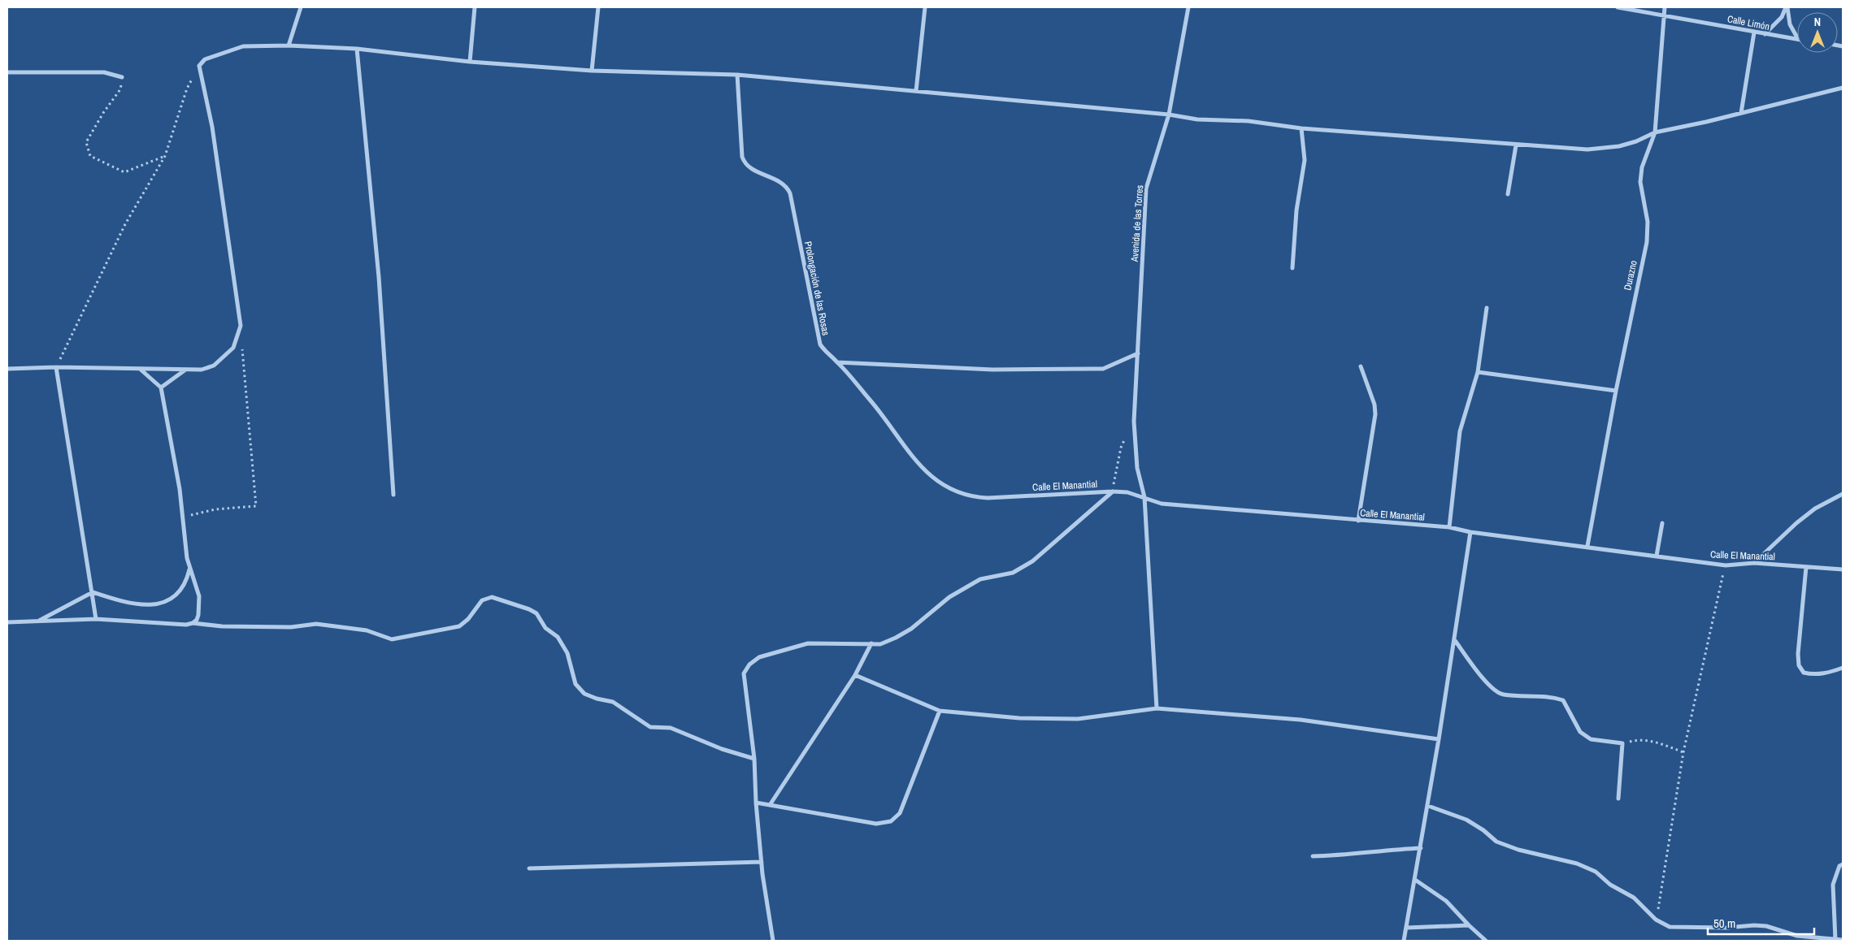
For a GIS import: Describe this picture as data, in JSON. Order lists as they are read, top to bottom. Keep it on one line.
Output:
{"streets":{"street":["Calle Limón","Avenida de las Torres","Durazno","Prolongación de las Rosas","Calle El Manantial"]},"crossings":[["Calle Limón","Durazno"],["Avenida de las Torres","Calle El Manantial"],["Durazno","Calle El Manantial"],["Prolongación de las Rosas","Calle El Manantial"]],"scale_bar":"50 m","north":"top"}
